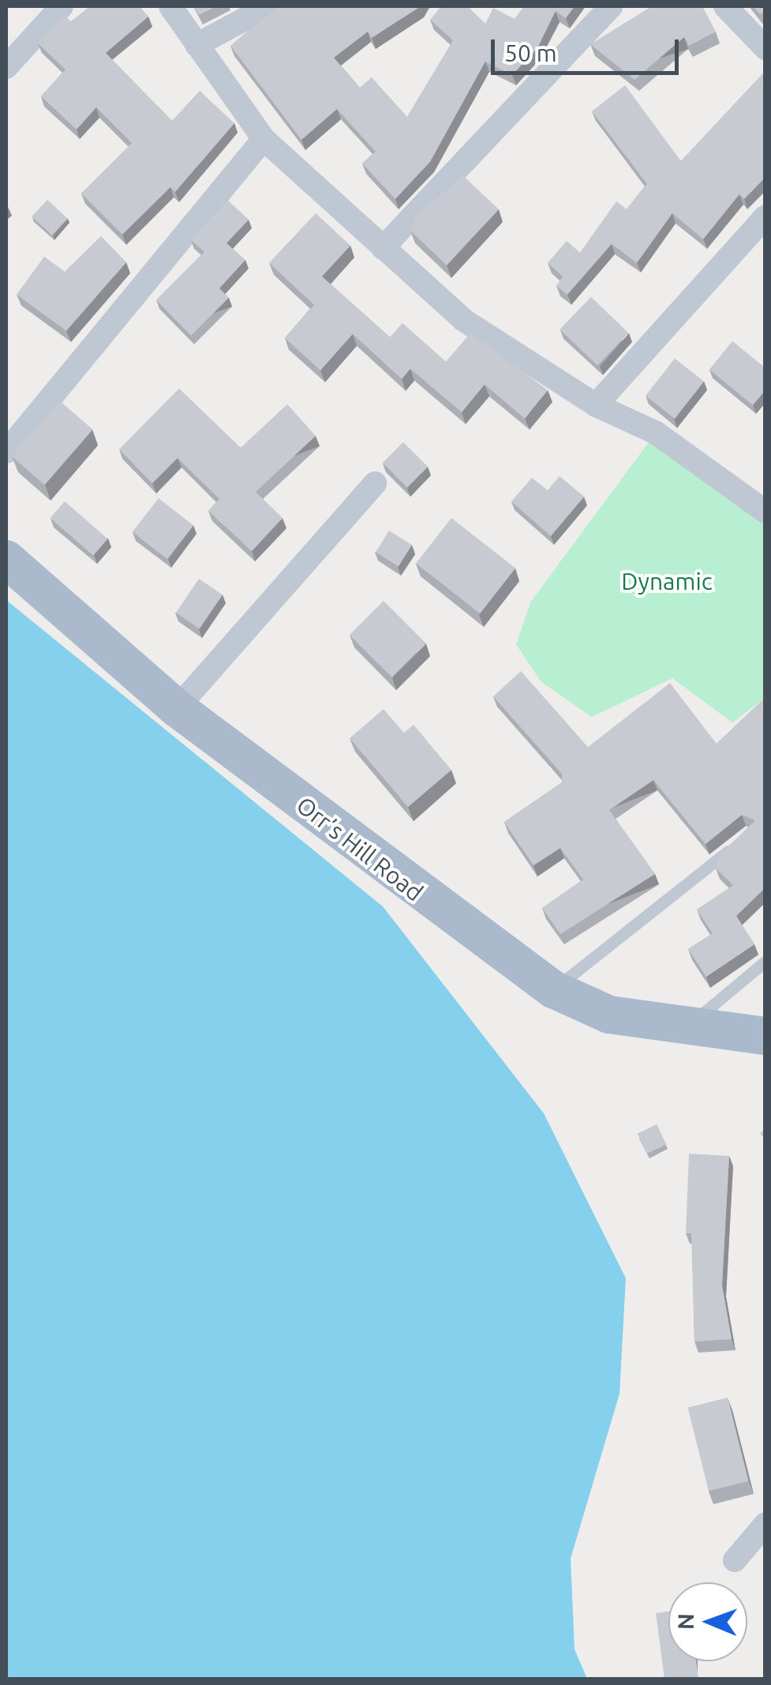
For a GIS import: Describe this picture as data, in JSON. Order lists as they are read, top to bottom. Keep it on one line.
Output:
{"streets":{"main road":["Orr’s Hill Road"]},"parks":["Dynamic"],"scale_bar":"50 m","north":"left"}
